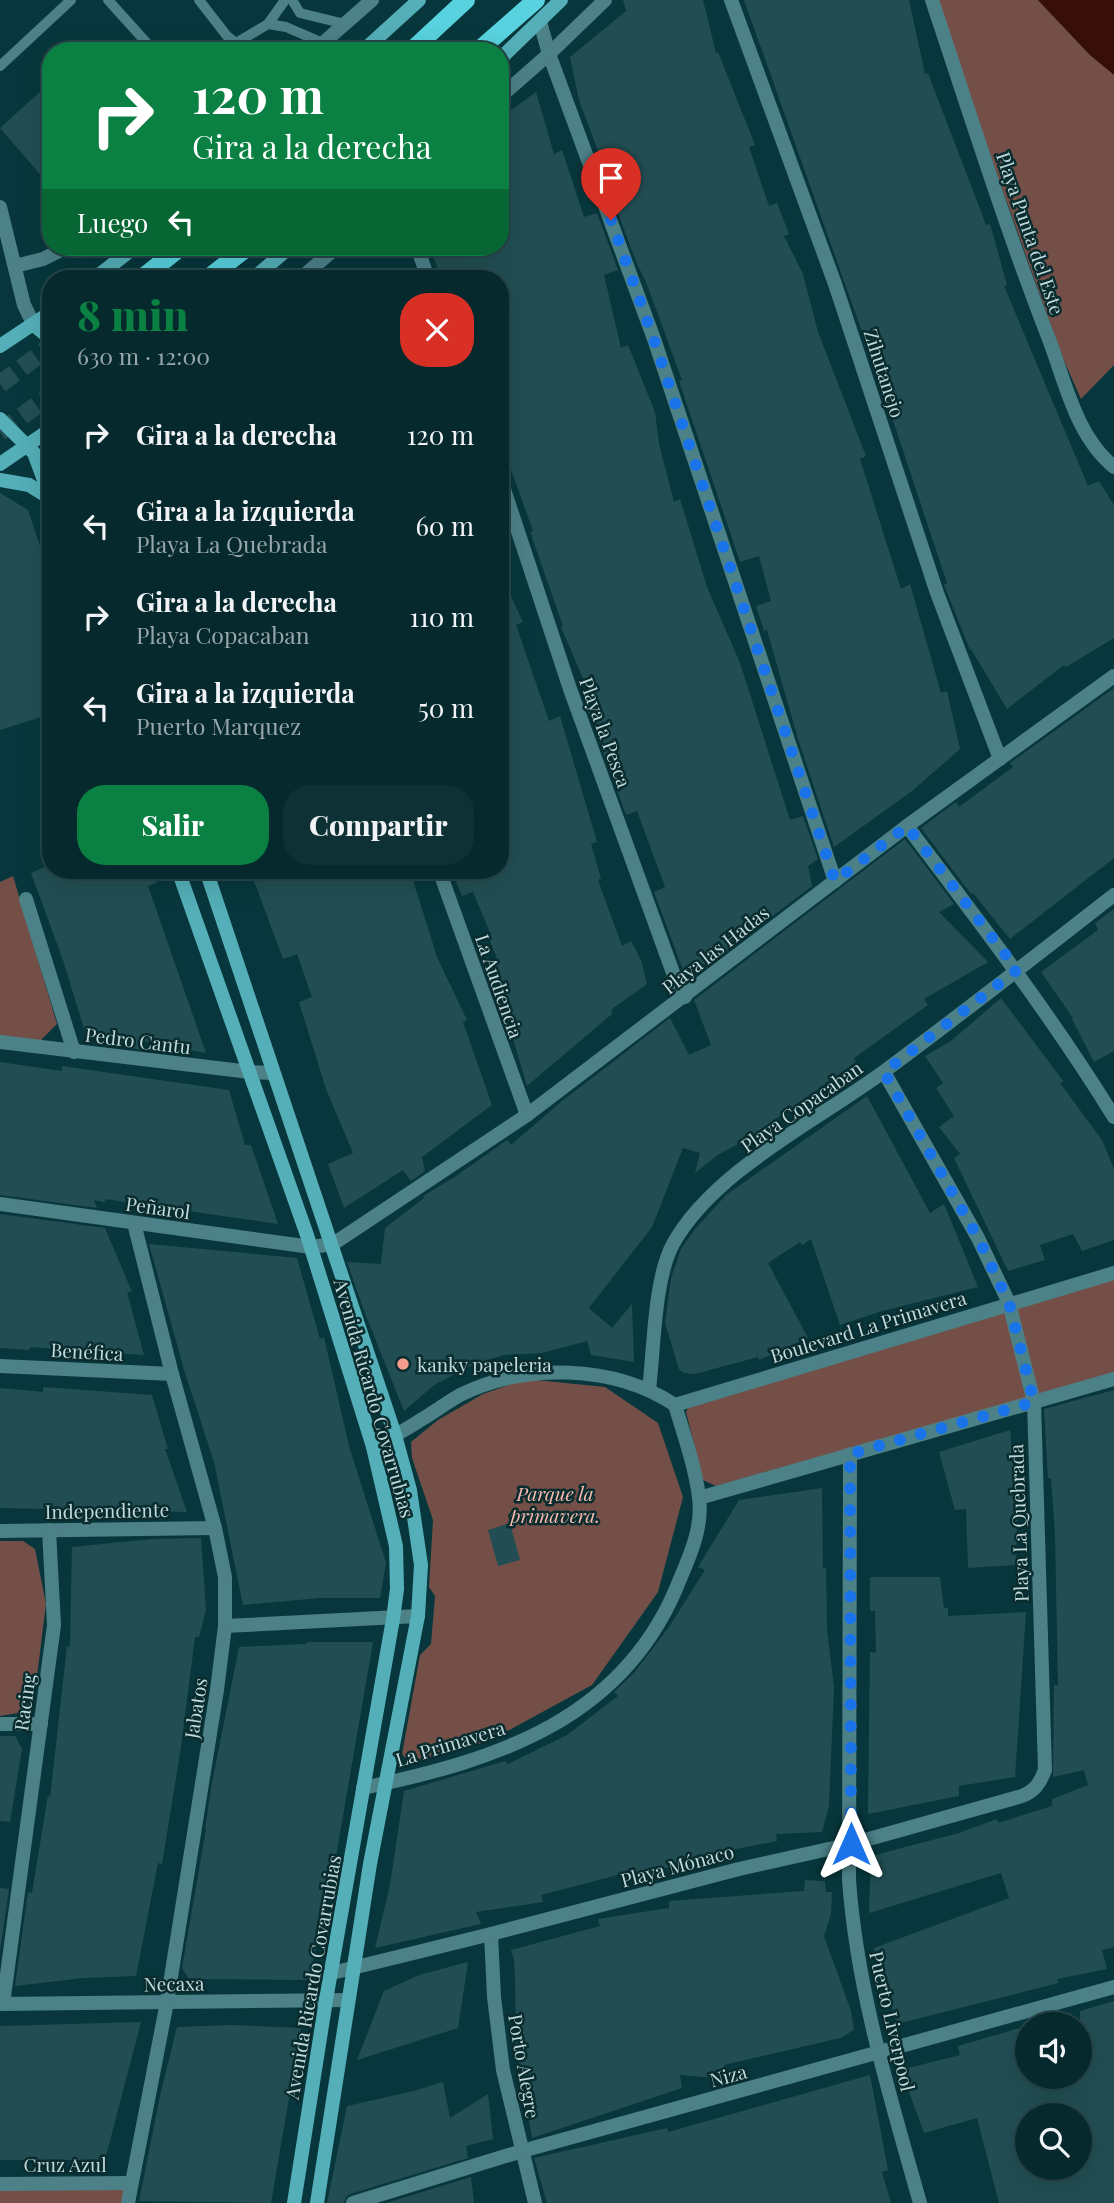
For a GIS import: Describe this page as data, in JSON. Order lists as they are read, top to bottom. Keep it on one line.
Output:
{"streets":{"street":["Playa Punta del Este","Zihutanejo","Playa la Pesca","Playa las Hadas","La Audiencia","Pedro Cantu","Playa Copacaban","Peñarol","Boulevard La Primavera","Benéfica","Avenida Ricardo Covarrubias","Independiente","Playa La Quebrada","Racing","Jabatos","La Primavera","Playa Mónaco","Necaxa","Puerto Liverpool","Porto Alegre","Niza","Cruz Azul"]},"crossings":[["Zihutanejo","Playa las Hadas"],["Playa la Pesca","Playa las Hadas"],["Playa las Hadas","La Audiencia"],["Playa las Hadas","Avenida Ricardo Covarrubias"],["Pedro Cantu","Avenida Ricardo Covarrubias"],["Playa Copacaban","Playa La Quebrada"],["Peñarol","Avenida Ricardo Covarrubias"],["Peñarol","Jabatos"],["Boulevard La Primavera","Playa La Quebrada"],["Boulevard La Primavera","La Primavera"],["Benéfica","Jabatos"],["Avenida Ricardo Covarrubias","La Primavera"],["Avenida Ricardo Covarrubias","Playa Mónaco"],["Avenida Ricardo Covarrubias","Necaxa"],["Independiente","Racing"],["Independiente","Jabatos"],["Playa La Quebrada","Playa Mónaco"],["Racing","Necaxa"],["Jabatos","Necaxa"],["Jabatos","Cruz Azul"],["Playa Mónaco","Puerto Liverpool"],["Playa Mónaco","Porto Alegre"],["Puerto Liverpool","Niza"],["Porto Alegre","Niza"]],"parks":["Parque la primavera."],"places":["kanky papeleria"],"page":{"turn":["120 m","Gira a la derecha"],"then":"Luego","heading":["8 min","630 m · 12:00"],"list":[{"name":"Gira a la derecha","value":"120 m"},{"name":"Gira a la izquierda","note":"Playa La Quebrada","value":"60 m"},{"name":"Gira a la derecha","note":"Playa Copacaban","value":"110 m"},{"name":"Gira a la izquierda","note":"Puerto Marquez","value":"50 m"}],"buttons":["Salir","Compartir"]}}
